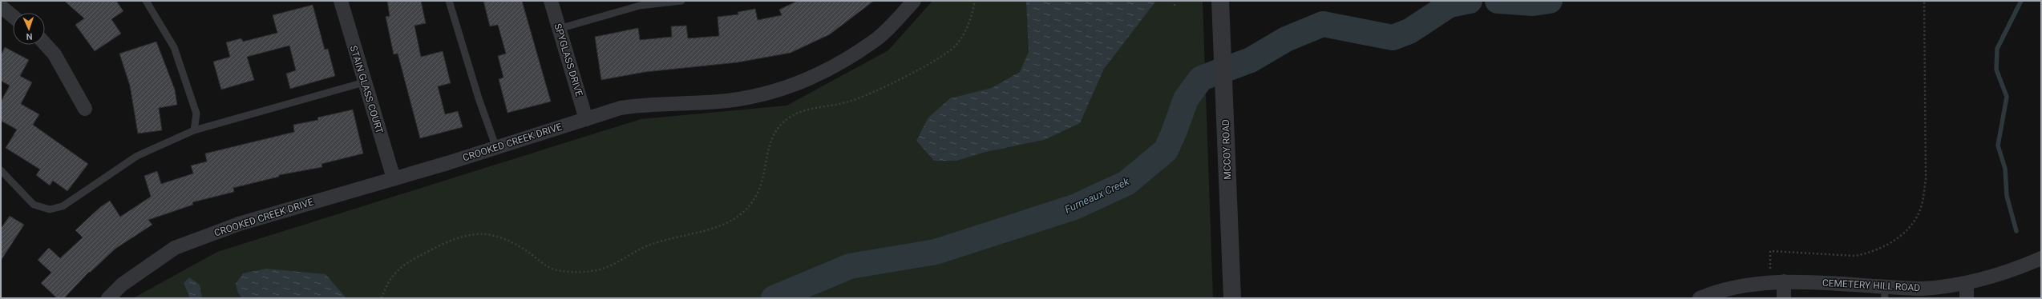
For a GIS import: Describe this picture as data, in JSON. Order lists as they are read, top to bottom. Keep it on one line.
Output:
{"streets":{"street":["SPYGLASS DRIVE","STAIN GLASS COURT","CROOKED CREEK DRIVE","MCCOY ROAD","CEMETERY HILL ROAD"]},"crossings":[["SPYGLASS DRIVE","CROOKED CREEK DRIVE"],["STAIN GLASS COURT","CROOKED CREEK DRIVE"]],"water":["Furneaux Creek"],"north":"bottom"}
